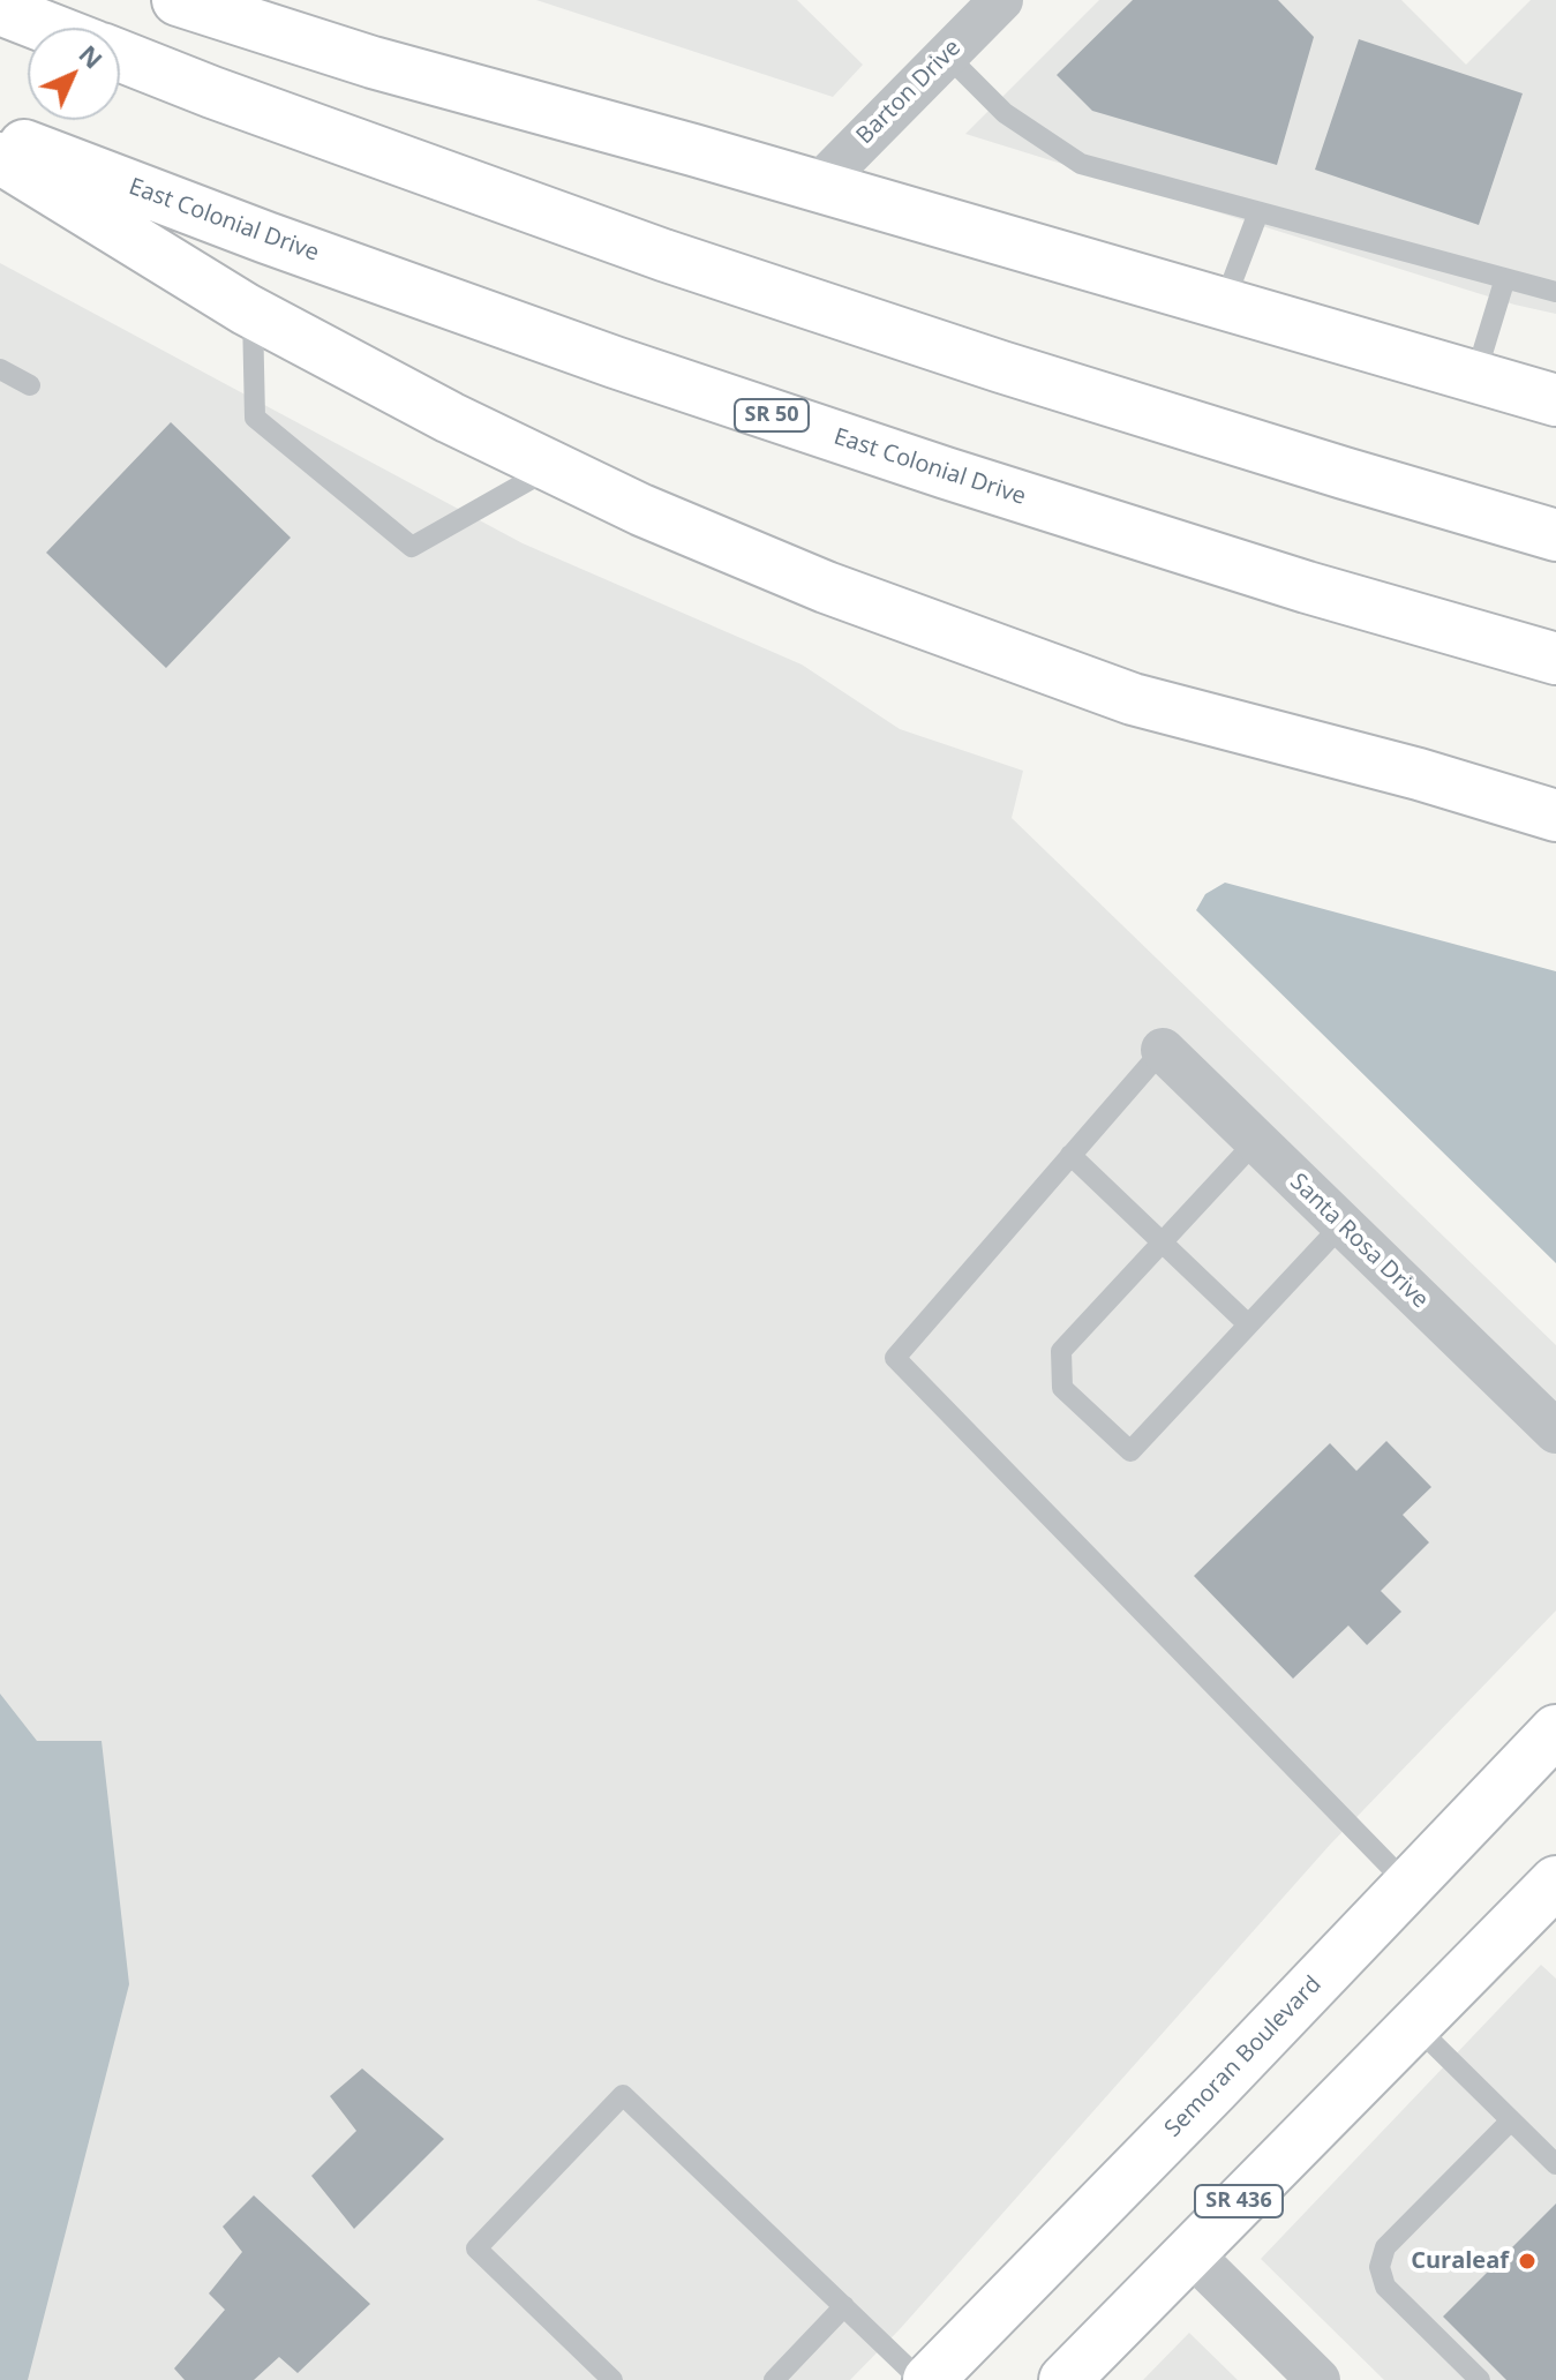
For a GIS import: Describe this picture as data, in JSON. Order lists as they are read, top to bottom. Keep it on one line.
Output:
{"streets":{"main road":["East Colonial Drive","SR 50","Semoran Boulevard","SR 436"],"street":["Barton Drive","Santa Rosa Drive"]},"places":["Curaleaf"],"north":"top right"}
